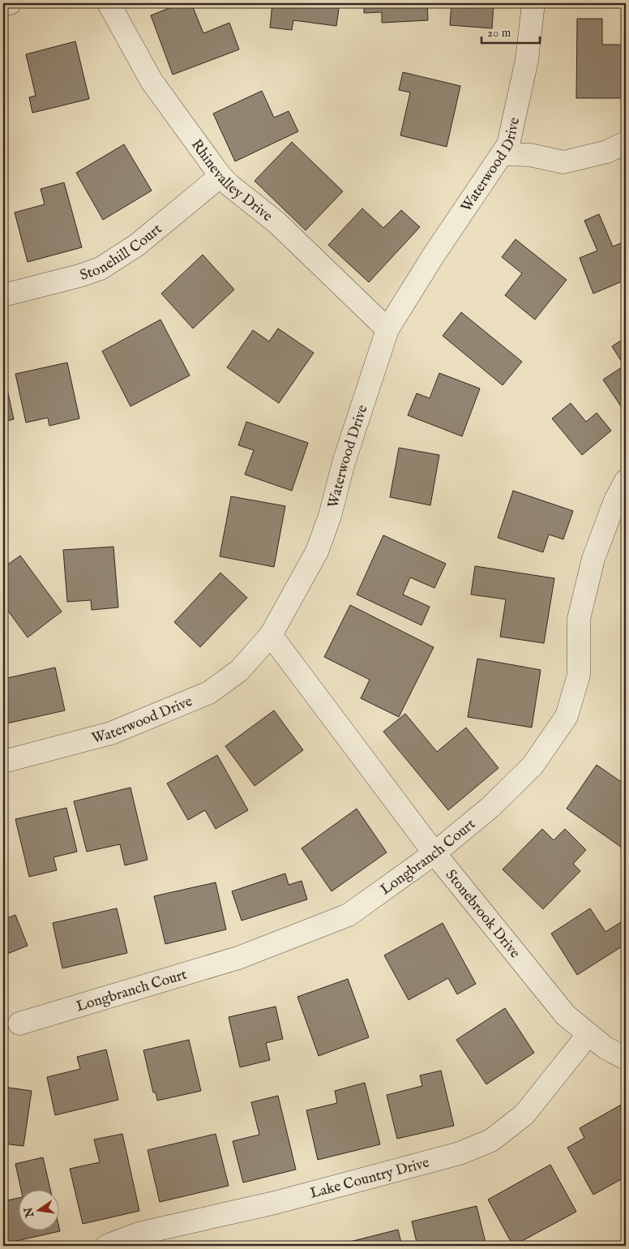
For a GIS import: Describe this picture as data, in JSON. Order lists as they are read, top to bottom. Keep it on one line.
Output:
{"streets":{"street":["Waterwood Drive","Rhinevalley Drive","Stonehill Court","Longbranch Court","Stonebrook Drive","Lake Country Drive"]},"crossings":[["Waterwood Drive","Rhinevalley Drive"],["Waterwood Drive","Stonebrook Drive"],["Rhinevalley Drive","Stonehill Court"],["Longbranch Court","Stonebrook Drive"],["Stonebrook Drive","Lake Country Drive"]],"scale_bar":"20 m","north":"left"}
